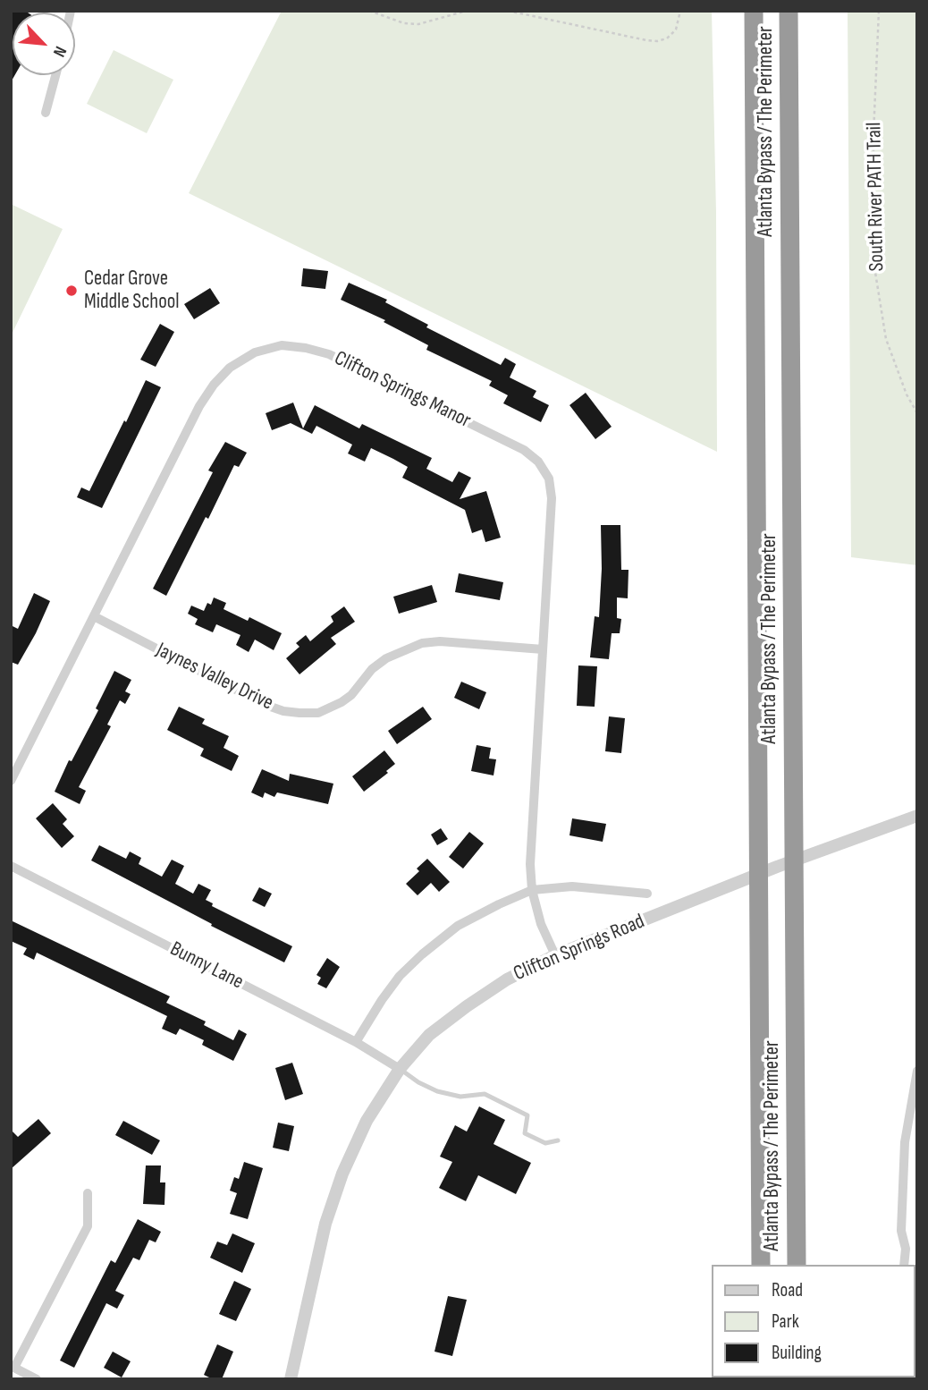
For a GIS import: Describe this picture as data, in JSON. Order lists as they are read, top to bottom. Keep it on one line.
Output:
{"streets":{"highway":["Atlanta Bypass / The Perimeter"],"street":["Clifton Springs Manor","Jaynes Valley Drive","Clifton Springs Road","Bunny Lane"],"path":["South River PATH Trail"]},"crossings":[["Clifton Springs Manor","Jaynes Valley Drive"],["Clifton Springs Manor","Clifton Springs Road"],["Clifton Springs Road","Bunny Lane"]],"places":["Cedar Grove Middle School"],"legend":["Road","Park","Building"],"north":"bottom right"}
